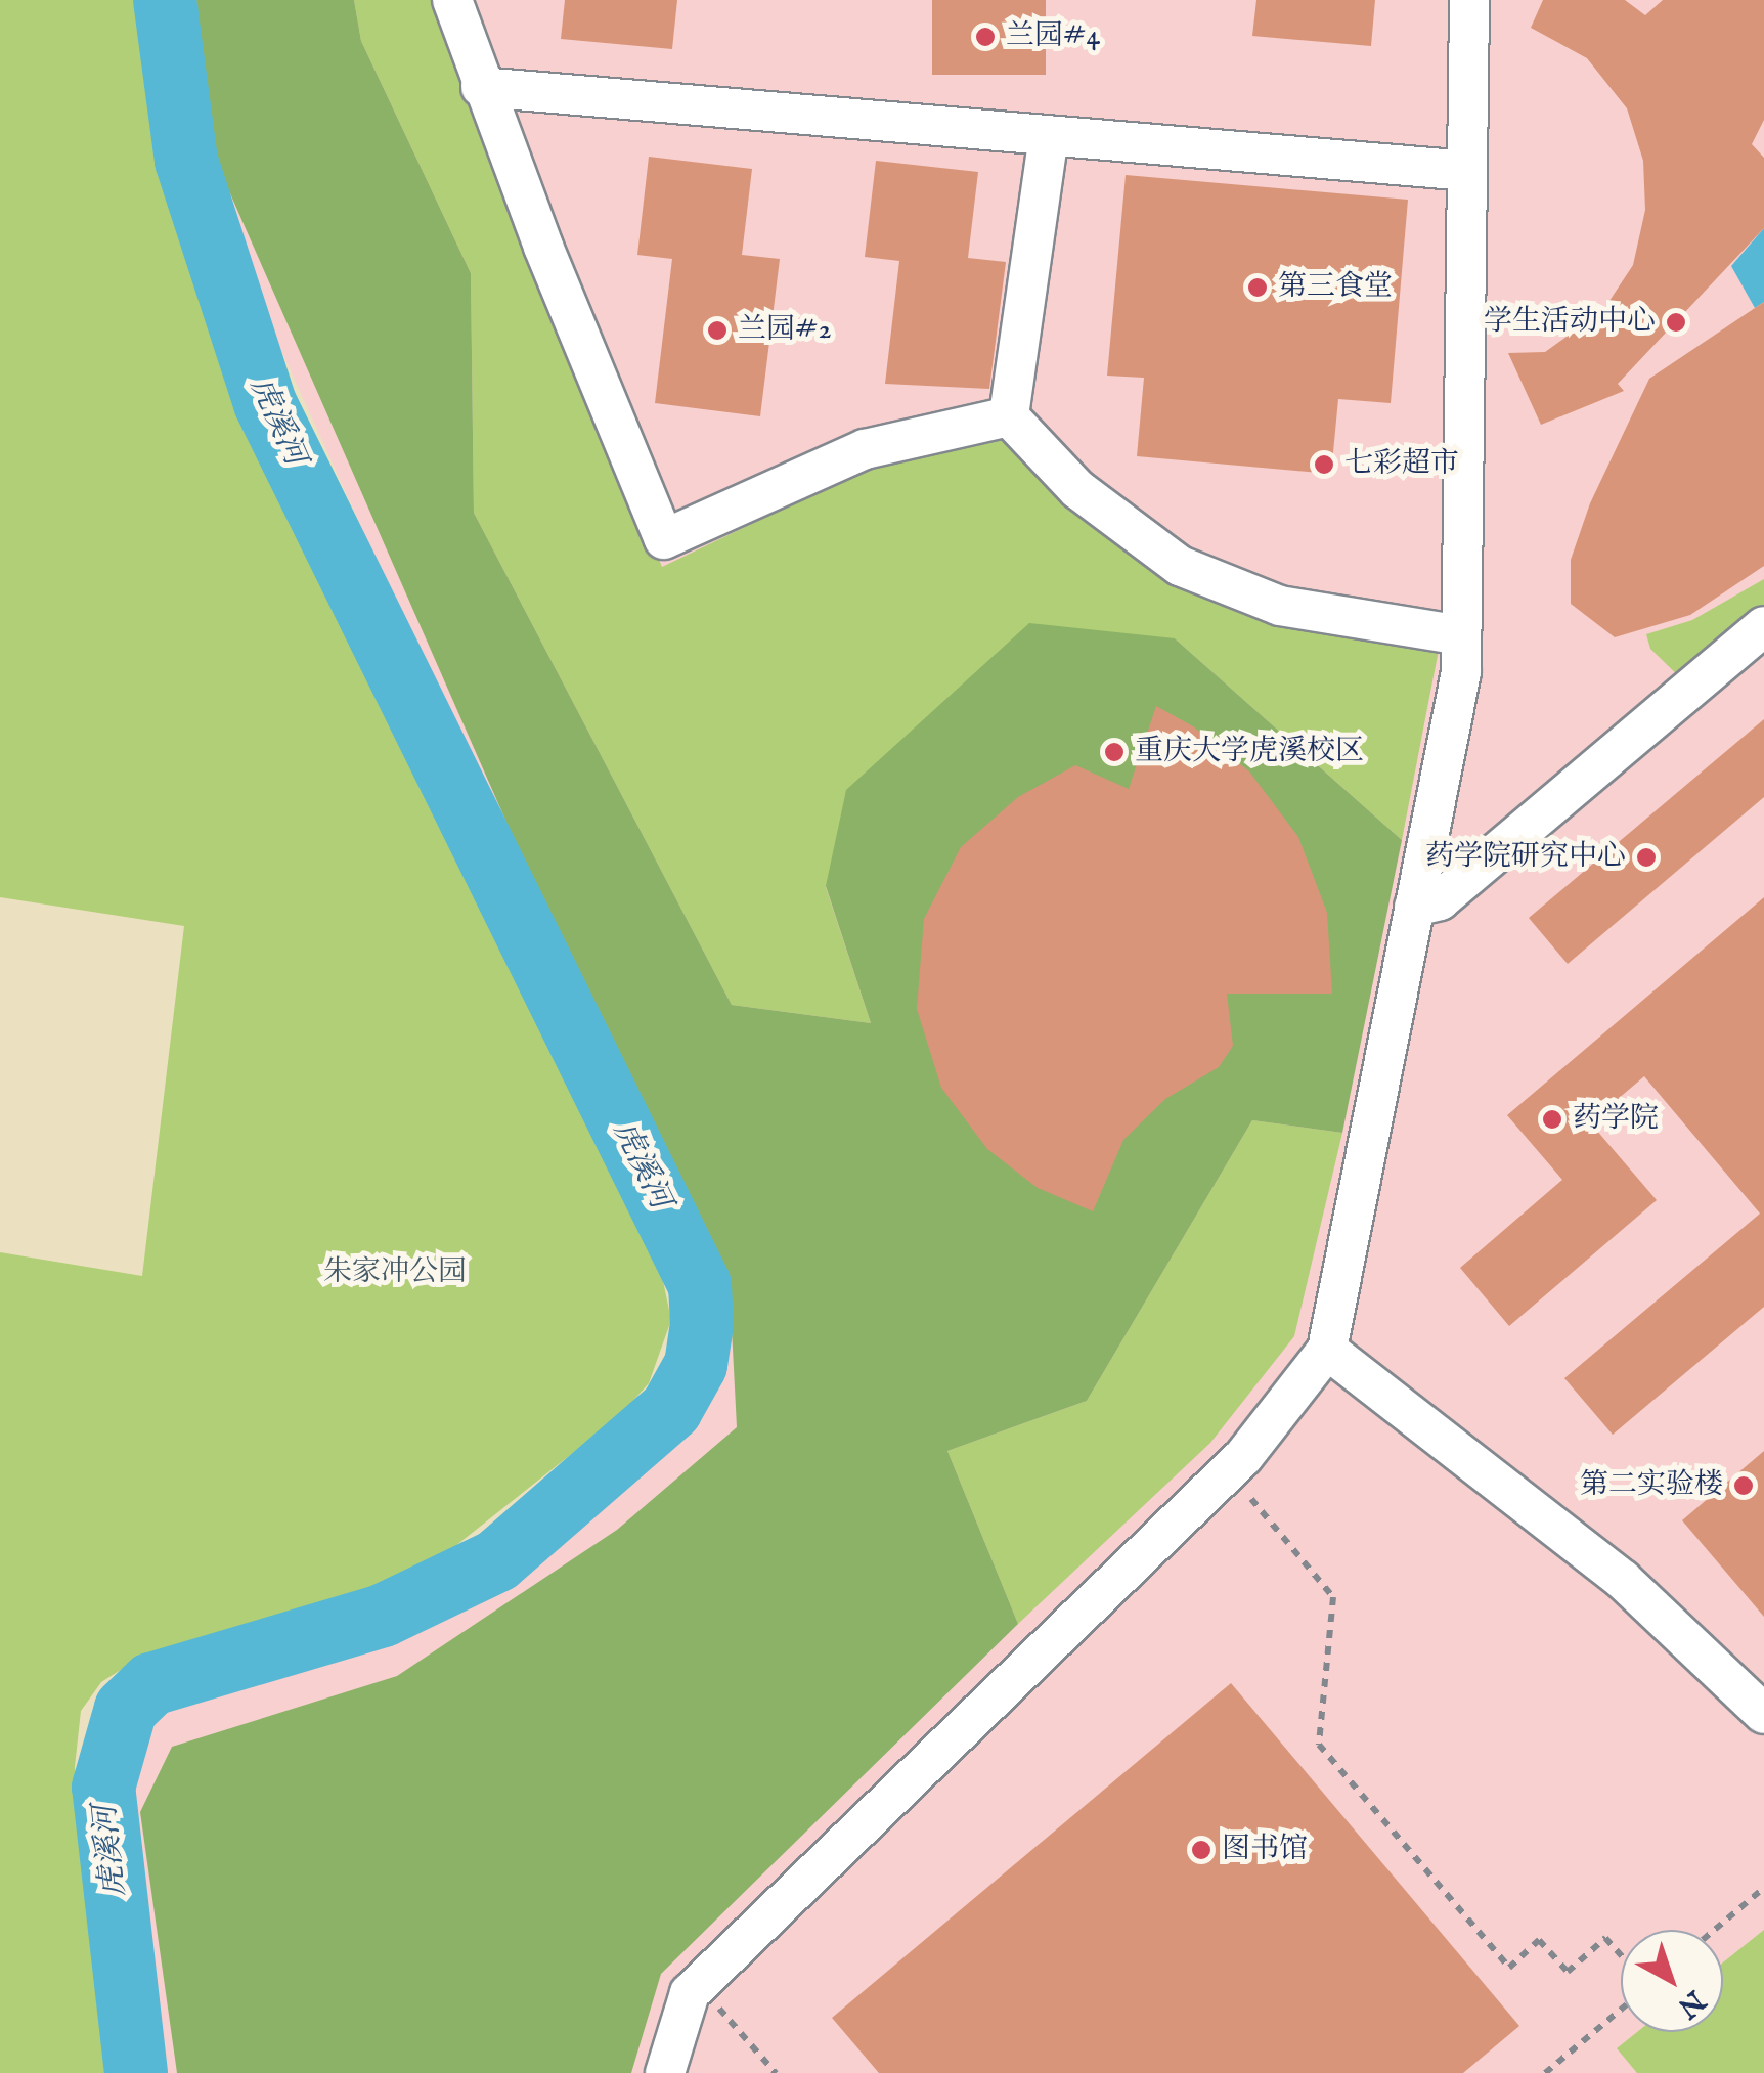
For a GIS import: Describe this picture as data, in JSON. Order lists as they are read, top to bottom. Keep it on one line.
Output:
{"water":["虎溪河"],"parks":["朱家冲公园"],"places":["兰园#4","第三食堂","学生活动中心","兰园#2","七彩超市","重庆大学虎溪校区","药学院研究中心","药学院","第二实验楼","图书馆"],"north":"bottom right"}
